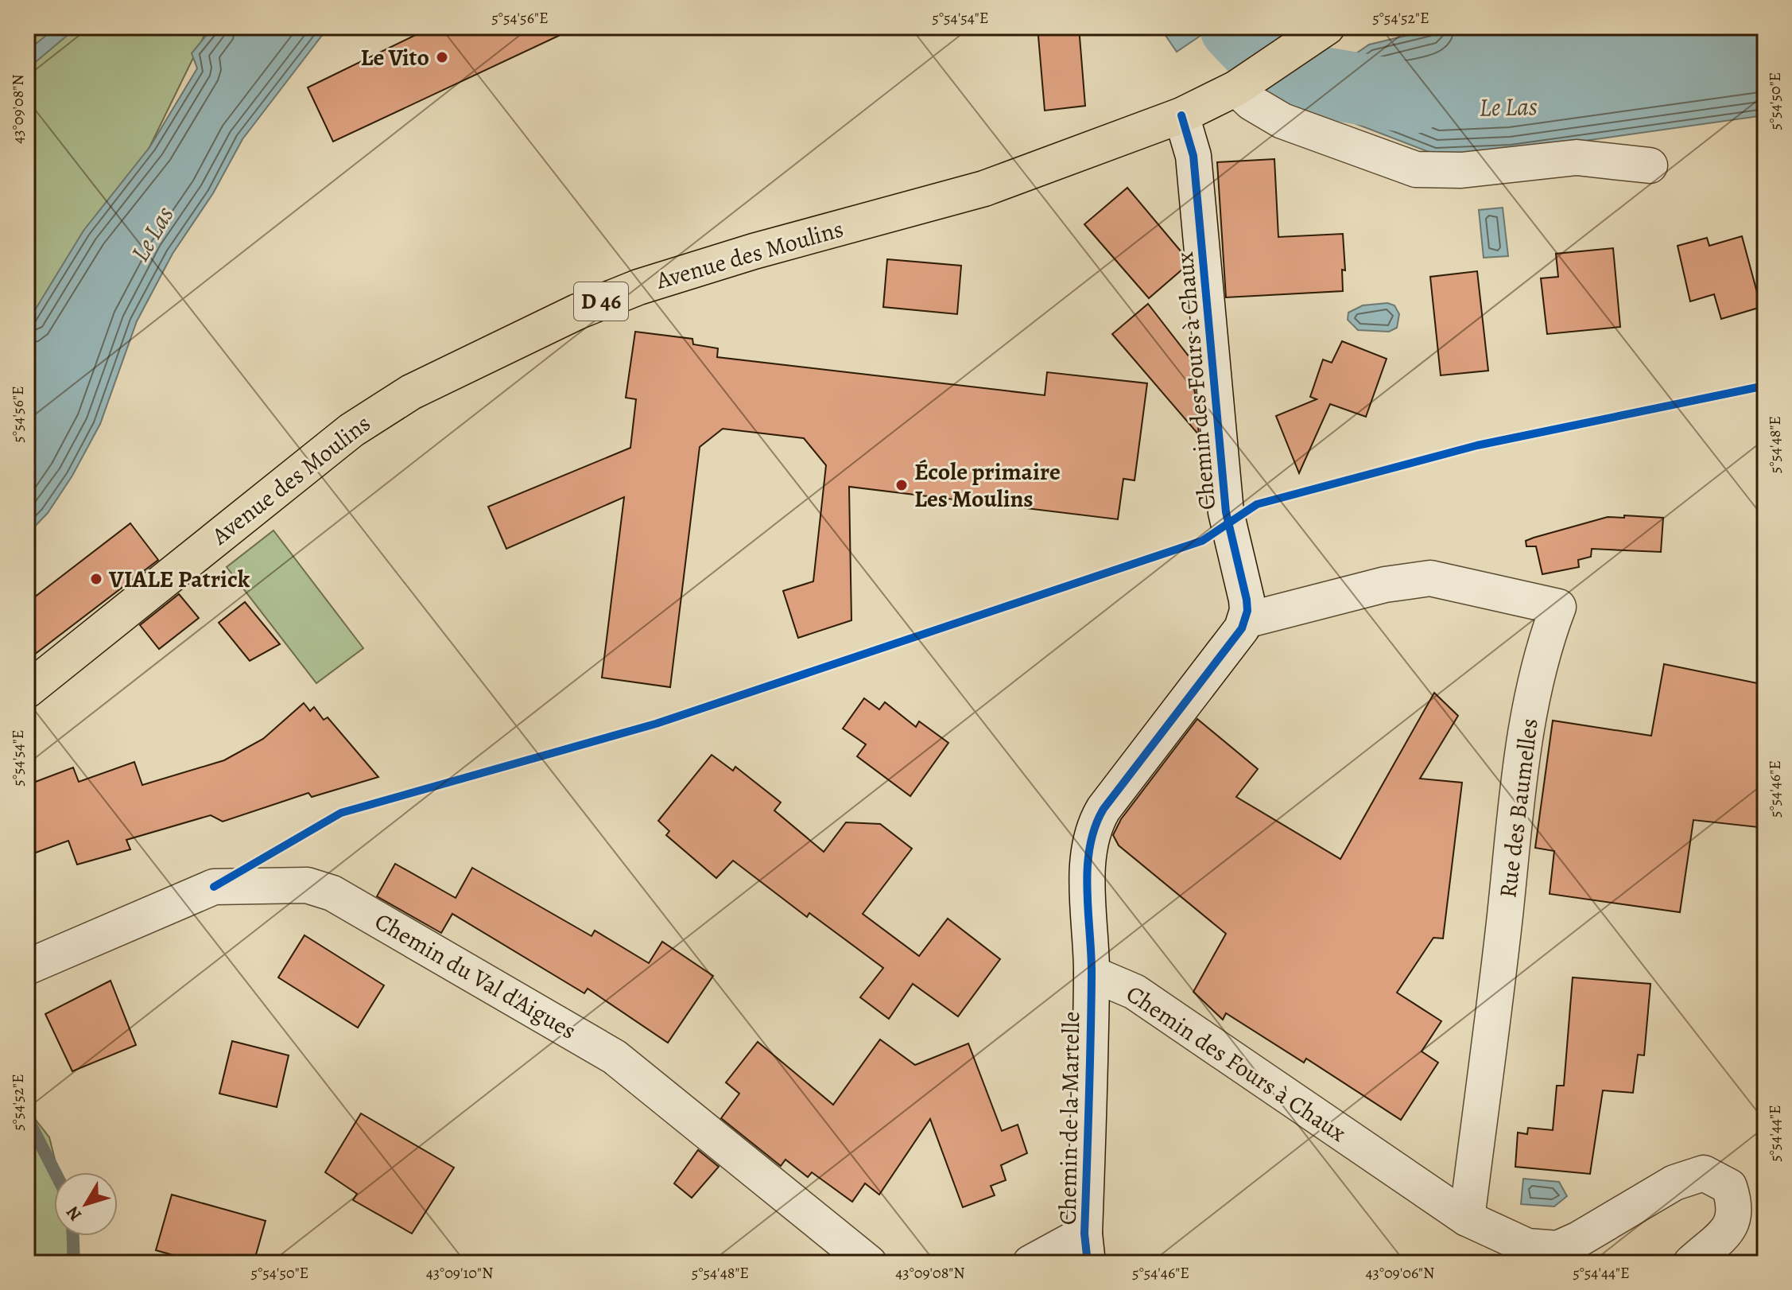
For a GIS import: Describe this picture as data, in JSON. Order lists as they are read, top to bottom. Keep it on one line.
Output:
{"streets":{"main road":["Avenue des Moulins","D 46"],"street":["Chemin des Fours à Chaux","Rue des Baumelles","Chemin du Val d'Aigues","Chemin de la Martelle"]},"crossings":[["Avenue des Moulins","Chemin des Fours à Chaux"],["Chemin des Fours à Chaux","Rue des Baumelles"],["Chemin des Fours à Chaux","Chemin de la Martelle"]],"water":["Le Las"],"places":["Le Vito","École primaire Les Moulins","VIALE Patrick"],"north":"bottom left","coordinates":["5°54'56\"E","5°54'54\"E","5°54'52\"E","5°54'50\"E","43°09'08\"N","5°54'48\"E","5°54'46\"E","5°54'44\"E","43°09'10\"N","43°09'06\"N"]}
